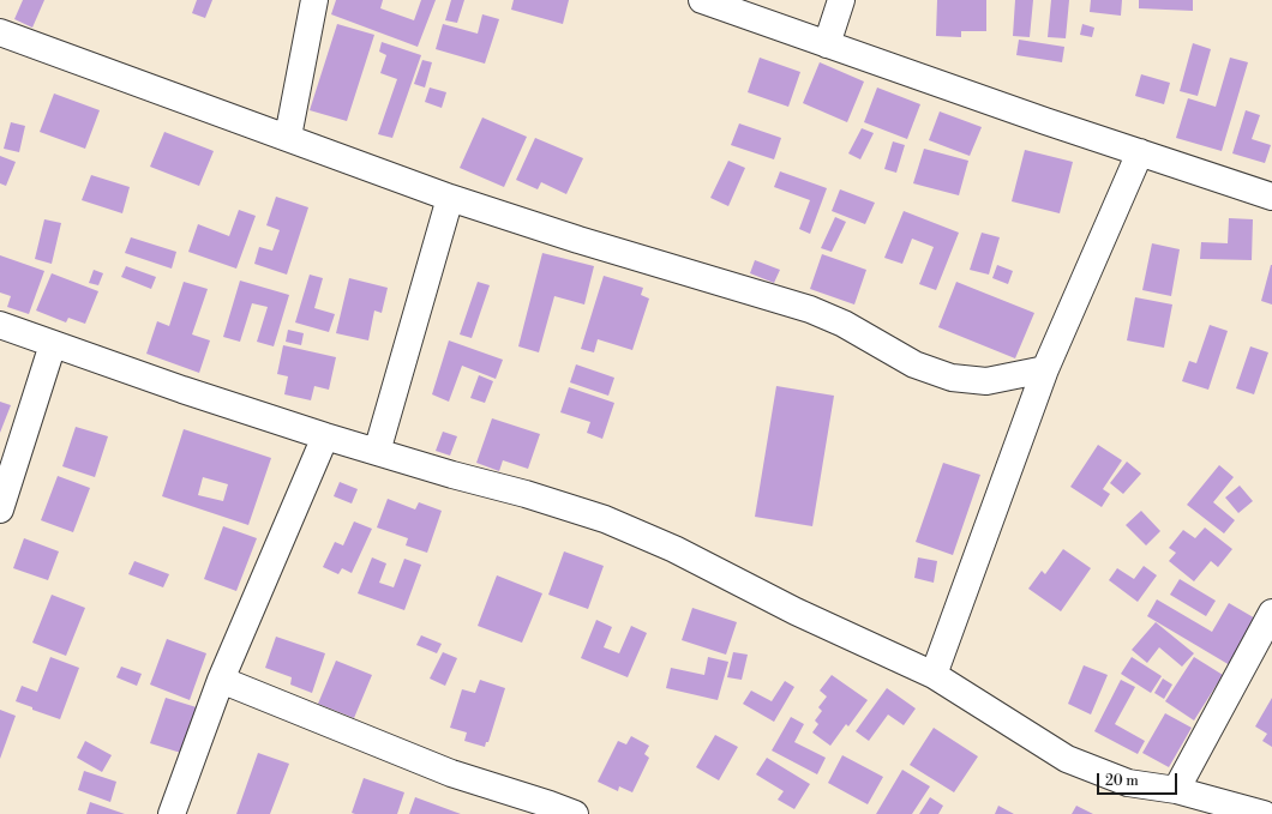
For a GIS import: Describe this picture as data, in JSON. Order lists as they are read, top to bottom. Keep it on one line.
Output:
{"scale_bar":"20 m"}
